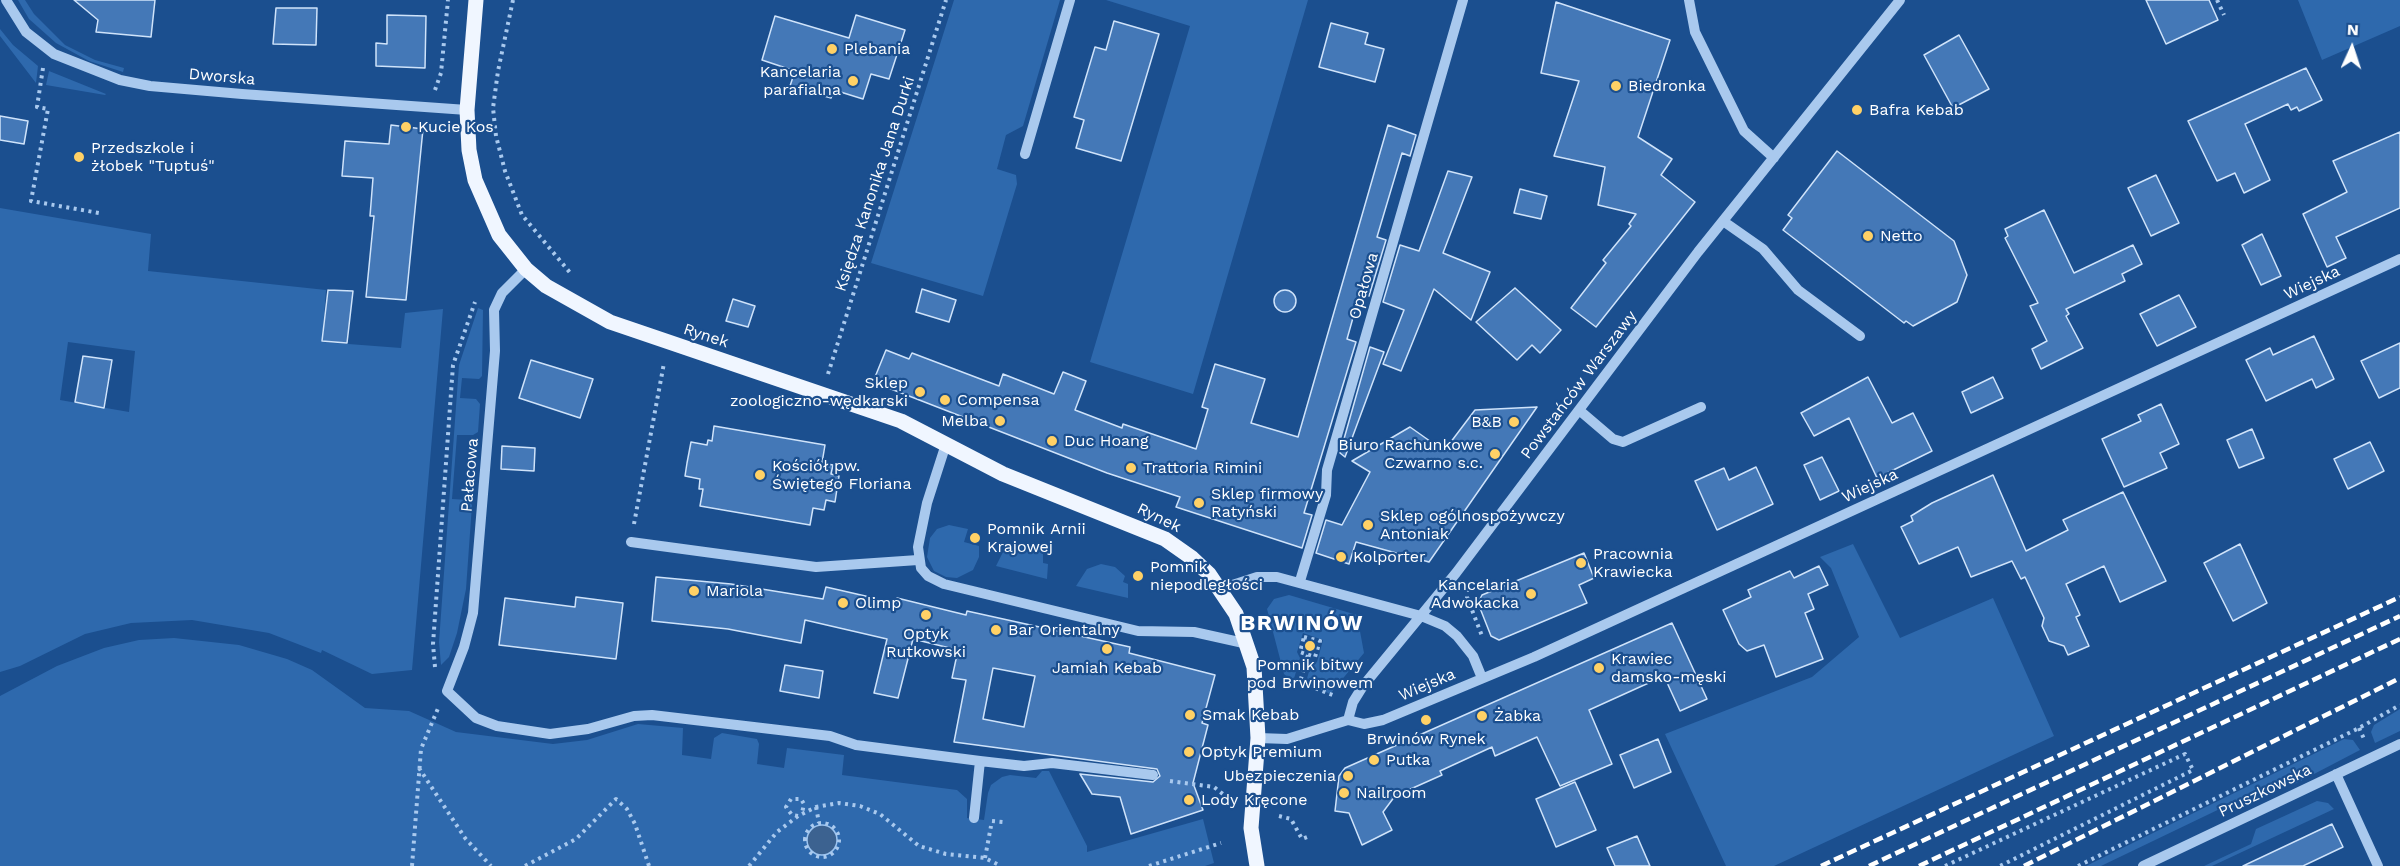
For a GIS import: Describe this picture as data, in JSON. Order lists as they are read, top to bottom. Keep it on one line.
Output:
{"streets":{"main road":["Rynek"],"street":["Dworska","Wiejska","Opałowa","Powstańców Warszawy","Pałacowa","Pruszkowska"],"path":["Księdza Kanonika Jana Durki"]},"crossings":[["Dworska","Rynek"],["Wiejska","Powstańców Warszawy"],["Rynek","Pałacowa"]],"districts":["BRWINÓW"],"places":["Plebania","Kancelaria parafialna","Biedronka","Bafra Kebab","Kucie Kos","Przedszkole i żłobek \"Tuptuś\"","Netto","Sklep zoologiczno-wędkarski","Compensa","Melba","B&B","Duc Hoang","Biuro Rachunkowe Czwarno s.c.","Trattoria Rimini","Kościół pw. Świętego Floriana","Sklep firmowy Ratyński","Sklep ogólnospożywczy Antoniak","Pomnik Arnii Krajowej","Kolporter","Pracownia Krawiecka","Pomnik niepodległości","Mariola","Kancelaria Adwokacka","Olimp","Optyk Rutkowski","Bar Orientalny","Pomnik bitwy pod Brwinowem","Jamiah Kebab","Krawiec damsko-męski","Smak Kebab","Żabka","Brwinów Rynek","Optyk Premium","Putka","Ubezpieczenia","Nailroom","Lody Kręcone"],"north":"top"}
